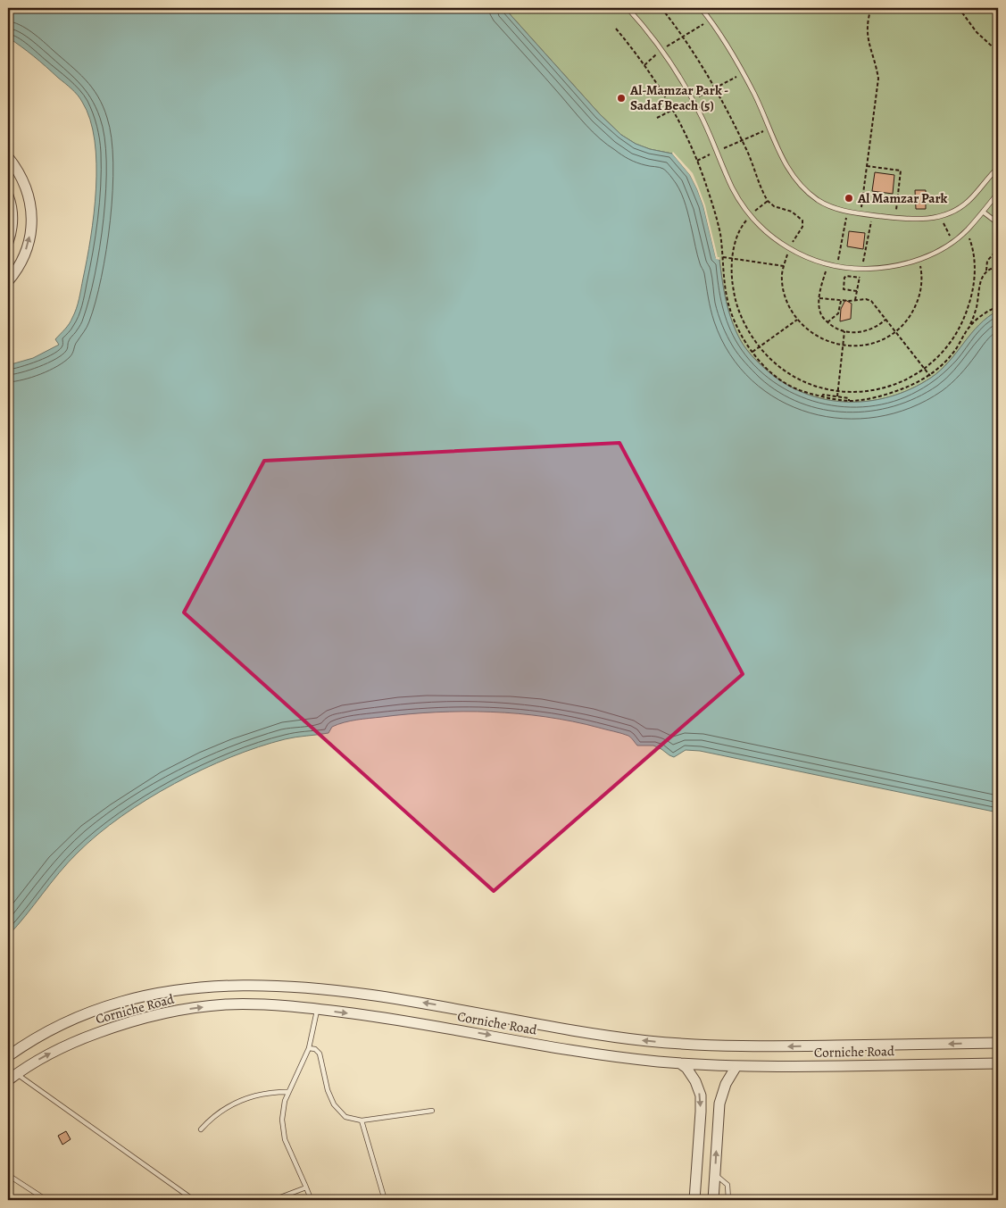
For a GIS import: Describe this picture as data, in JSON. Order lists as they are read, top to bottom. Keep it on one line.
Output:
{"streets":{"street":["Corniche Road"]},"places":["Al-Mamzar Park - Sadaf Beach (5)","Al Mamzar Park"]}
